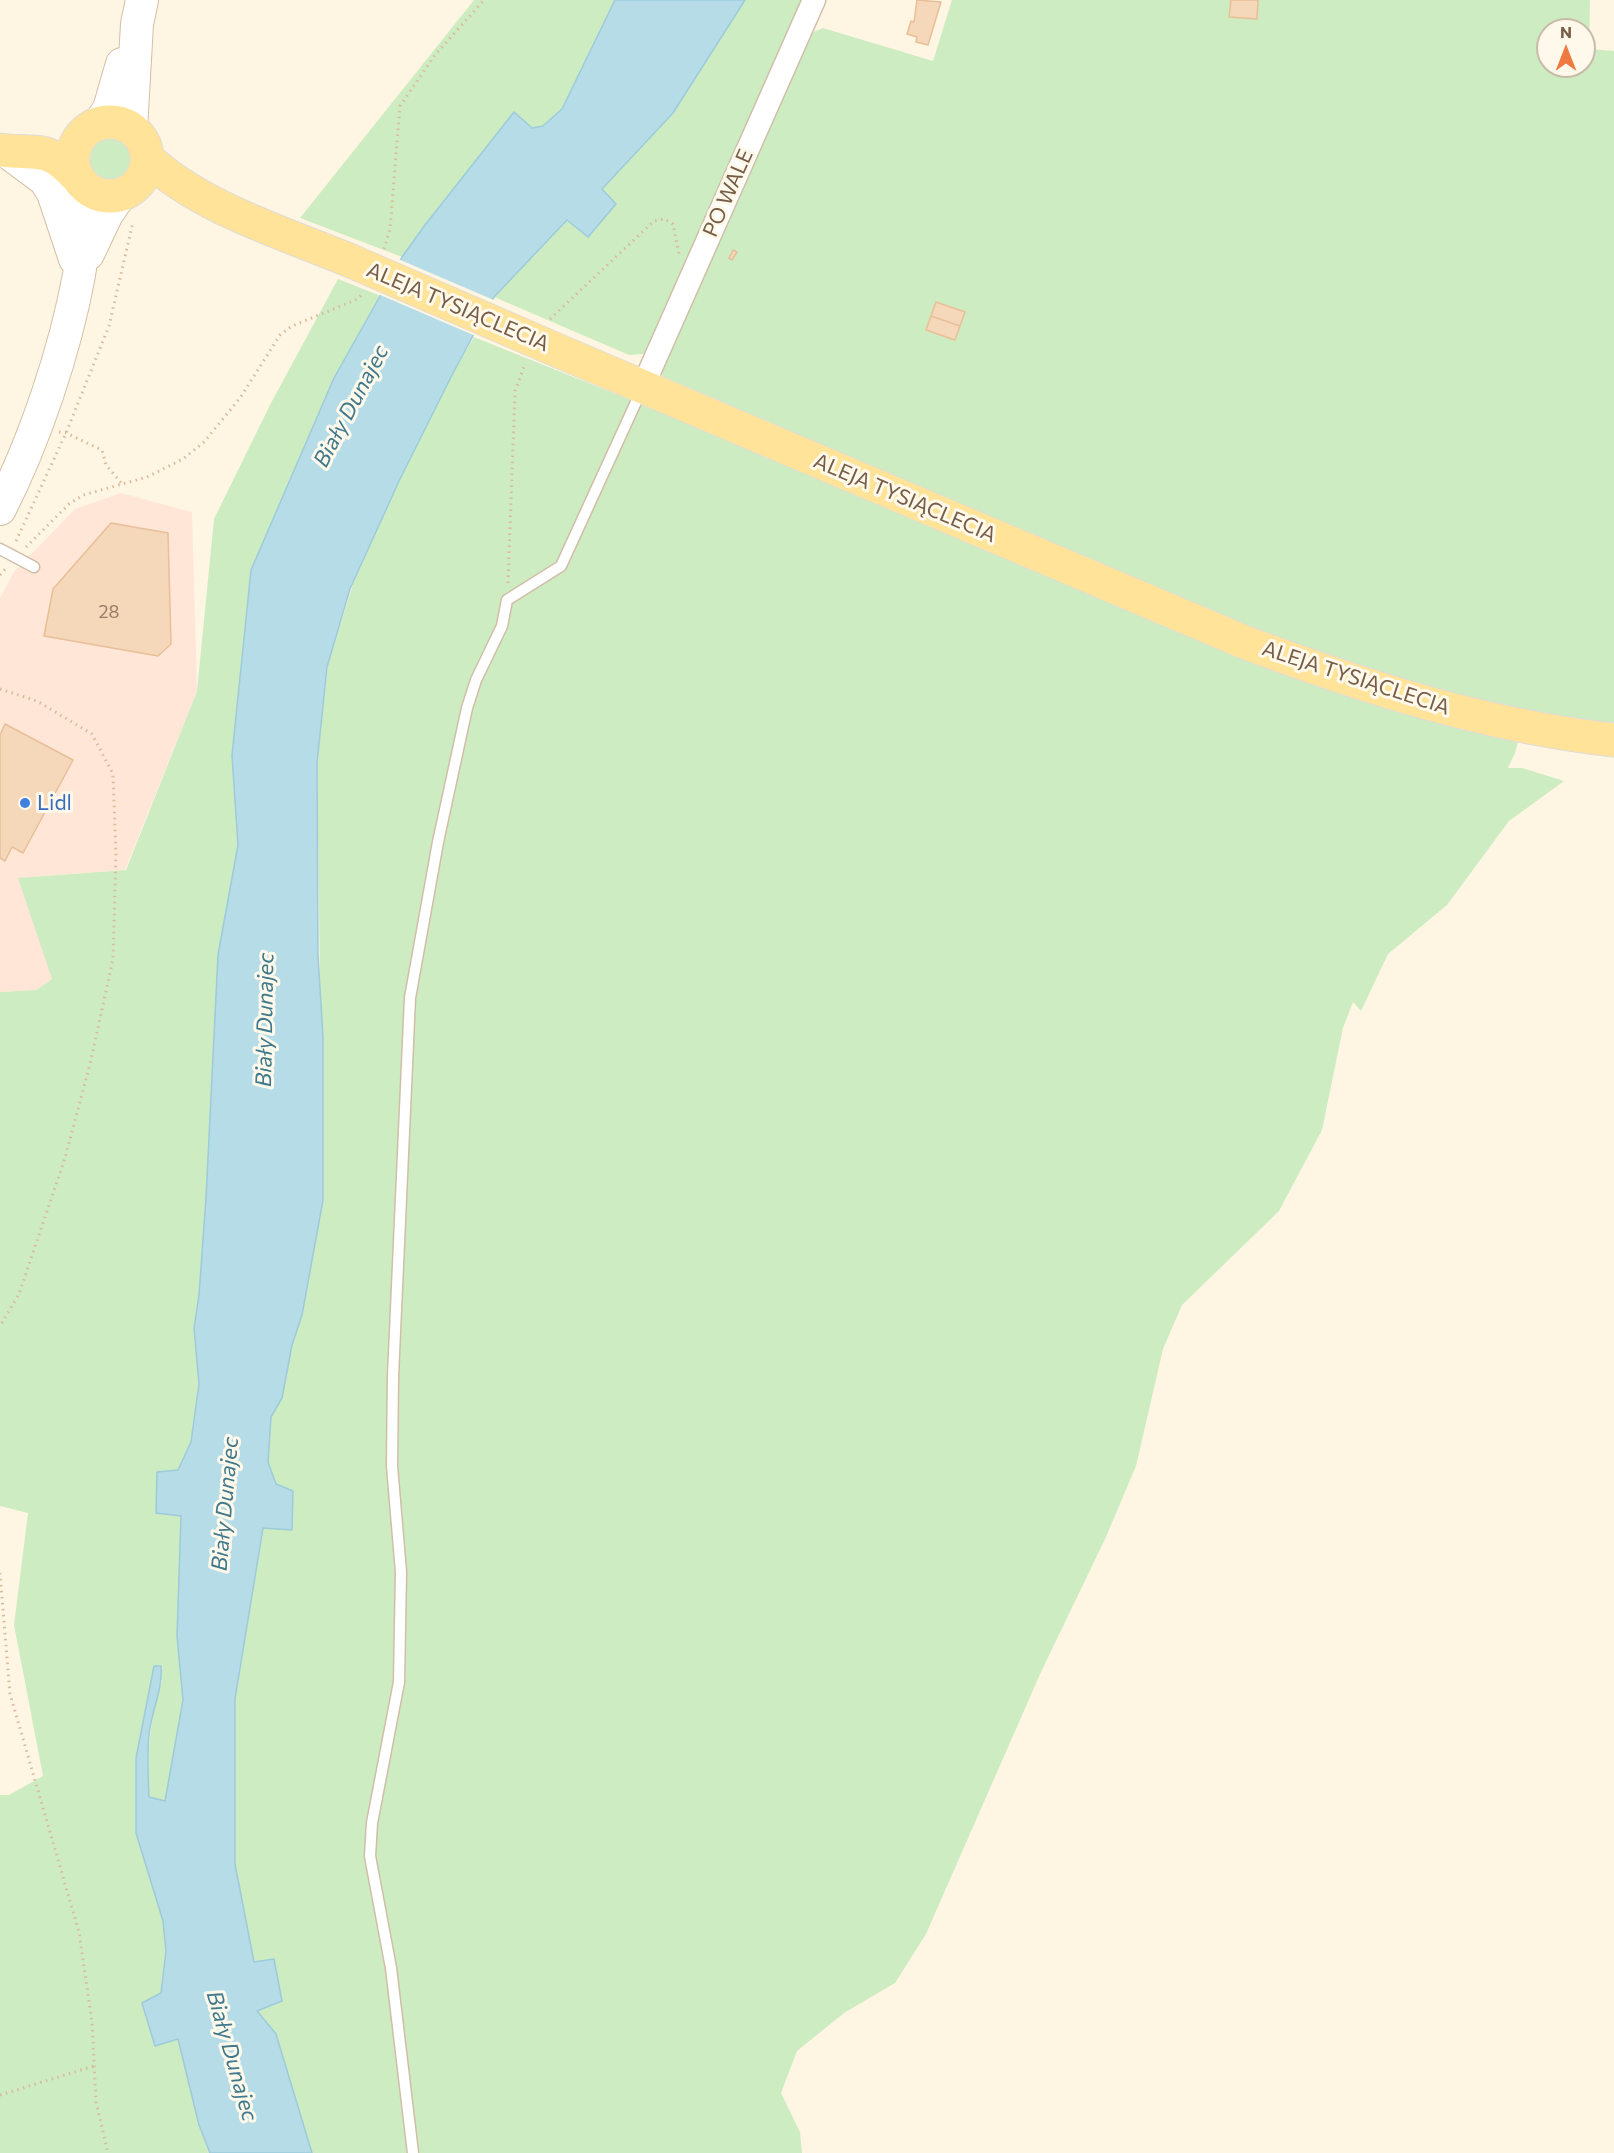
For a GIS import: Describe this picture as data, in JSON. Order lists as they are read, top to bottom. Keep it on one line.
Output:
{"streets":{"main road":["ALEJA TYSIĄCLECIA"],"street":["PO WALE"]},"crossings":[["PO WALE","ALEJA TYSIĄCLECIA"]],"water":["Biały Dunajec"],"places":["Lidl"],"house_numbers":["28"],"north":"top"}
